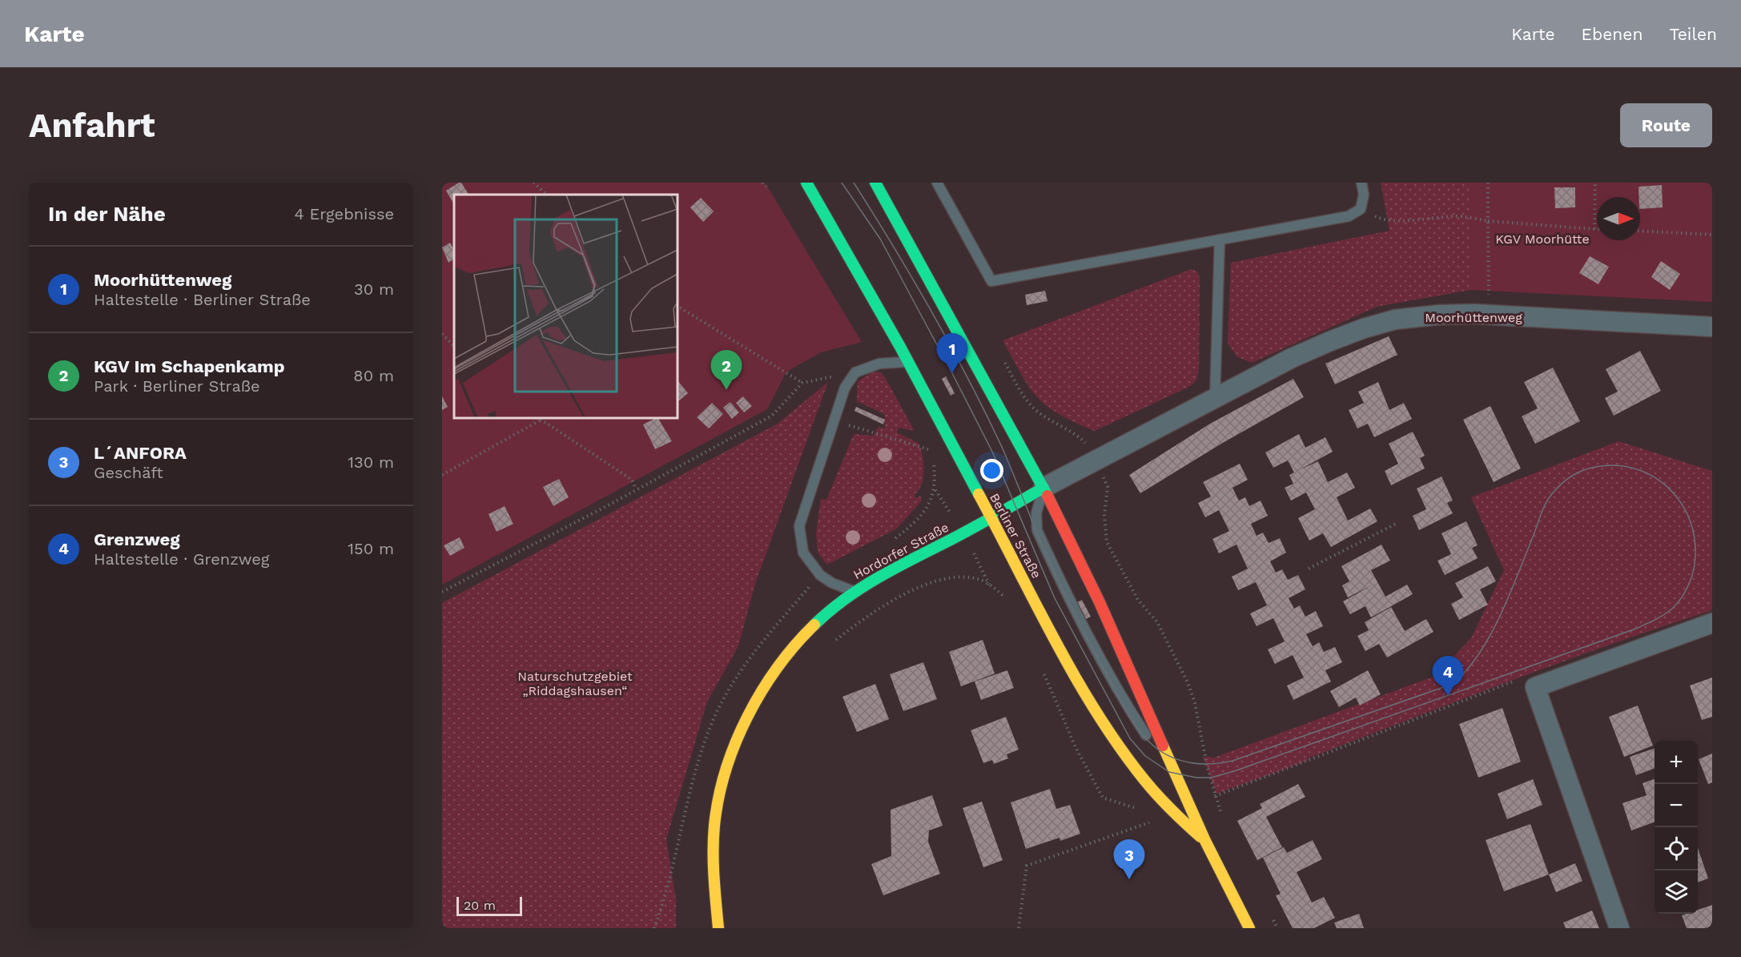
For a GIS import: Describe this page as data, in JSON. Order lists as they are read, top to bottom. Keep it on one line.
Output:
{"streets":{"main road":["Berliner Straße","Hordorfer Straße"],"street":["Moorhüttenweg"]},"crossings":[["Moorhüttenweg","Hordorfer Straße"],["Berliner Straße","Hordorfer Straße"]],"parks":["KGV Moorhütte","Naturschutzgebiet „Riddagshausen“"],"scale_bar":"20 m","north":"right","page":{"header":"Karte","nav":["Karte","Ebenen","Teilen"],"buttons":"Route","title":"Anfahrt","heading":["In der Nähe","4 Ergebnisse"],"list":[{"mark":"1","name":"Moorhüttenweg","note":"Haltestelle · Berliner Straße","value":"30 m"},{"mark":"2","name":"KGV Im Schapenkamp","note":"Park · Berliner Straße","value":"80 m"},{"mark":"3","name":"L´ANFORA","note":"Geschäft","value":"130 m"},{"mark":"4","name":"Grenzweg","note":"Haltestelle · Grenzweg","value":"150 m"}],"pins":["1","2","4","3"],"map_buttons":["+","−"],"scale":"20 m"}}
